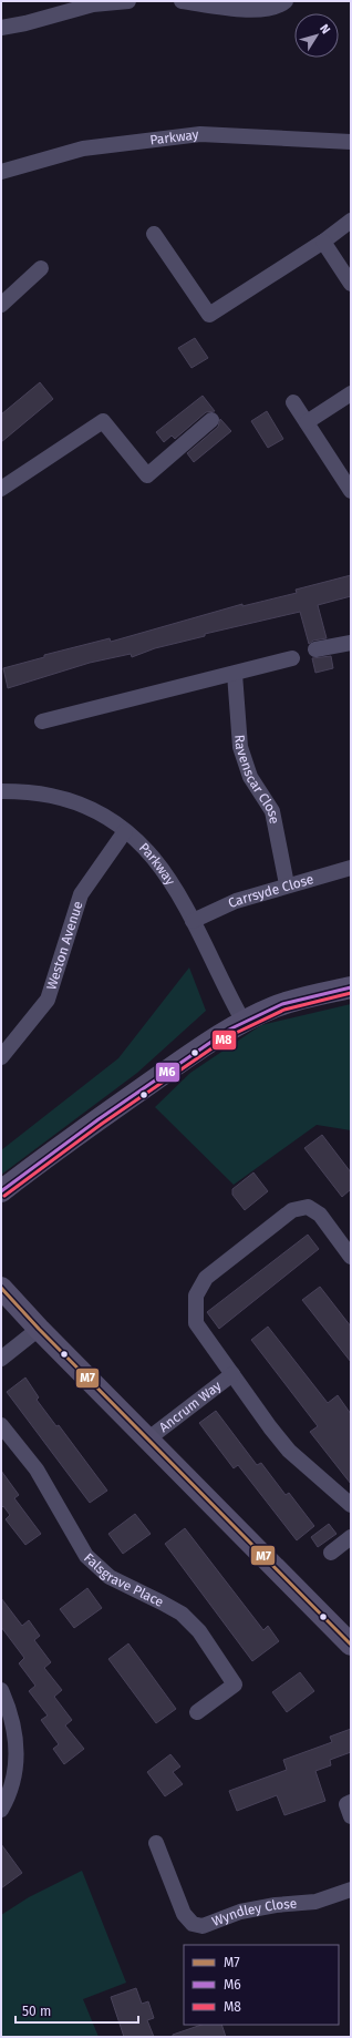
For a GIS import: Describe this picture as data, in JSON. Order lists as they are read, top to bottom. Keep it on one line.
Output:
{"streets":{"street":["Parkway","Ravenscar Close","Carrsyde Close","Weston Avenue","Ancrum Way","Falsgrave Place","Wyndley Close"]},"crossings":[["Parkway","Carrsyde Close"],["Parkway","Weston Avenue"],["Ravenscar Close","Carrsyde Close"]],"lines":["transit line M6","transit line M8","transit line M7"],"legend":["M7","M6","M8"],"scale_bar":"50 m","north":"top right"}
